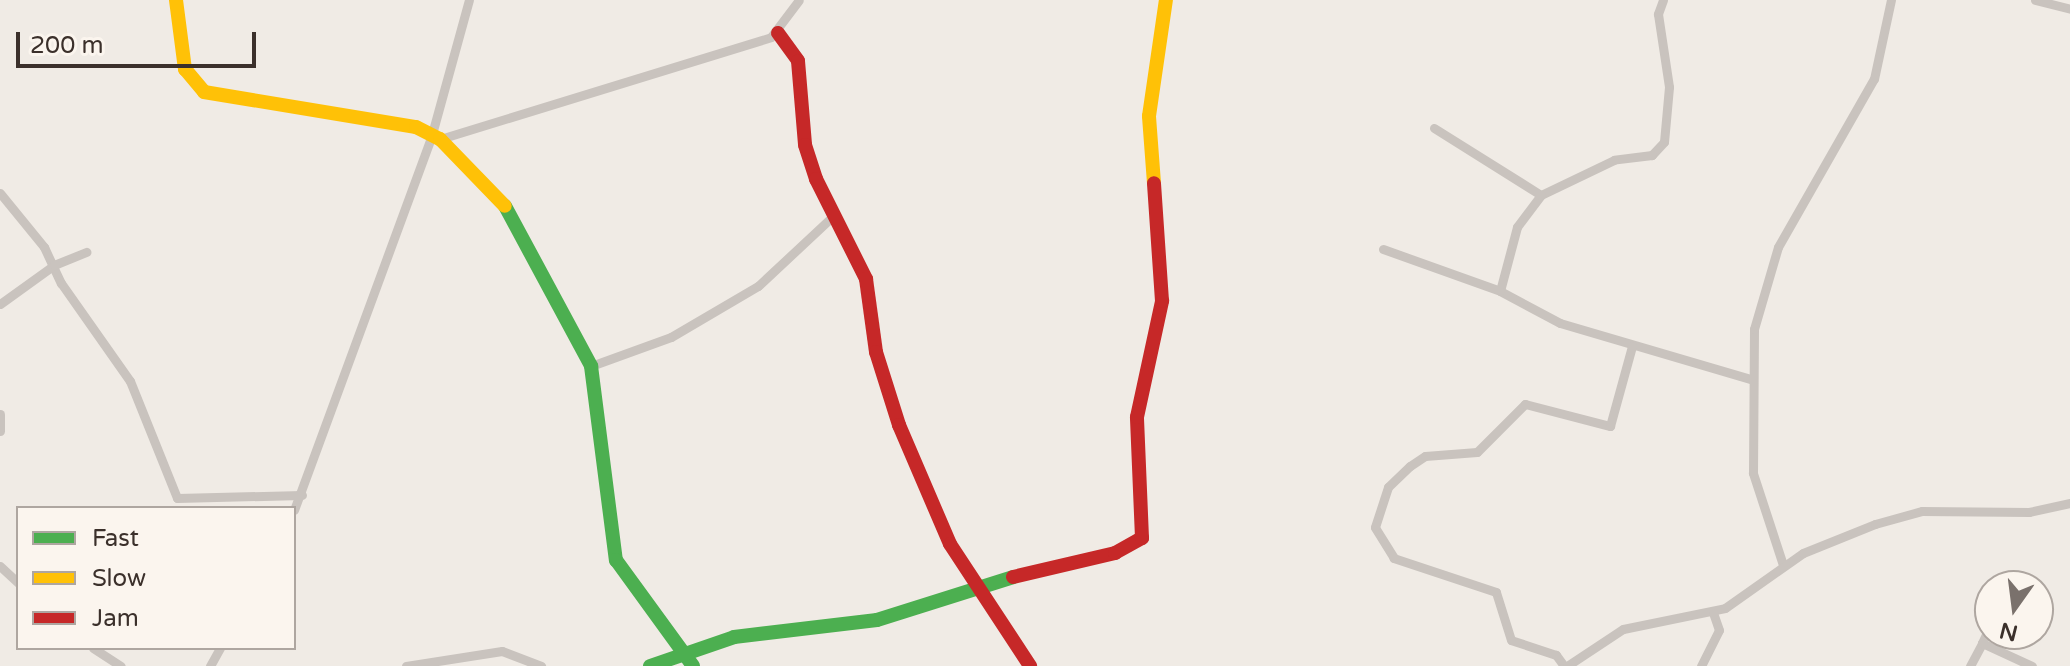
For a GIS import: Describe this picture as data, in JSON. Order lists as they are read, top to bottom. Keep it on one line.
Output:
{"legend":["Fast","Slow","Jam"],"scale_bar":"200 m","north":"bottom"}
